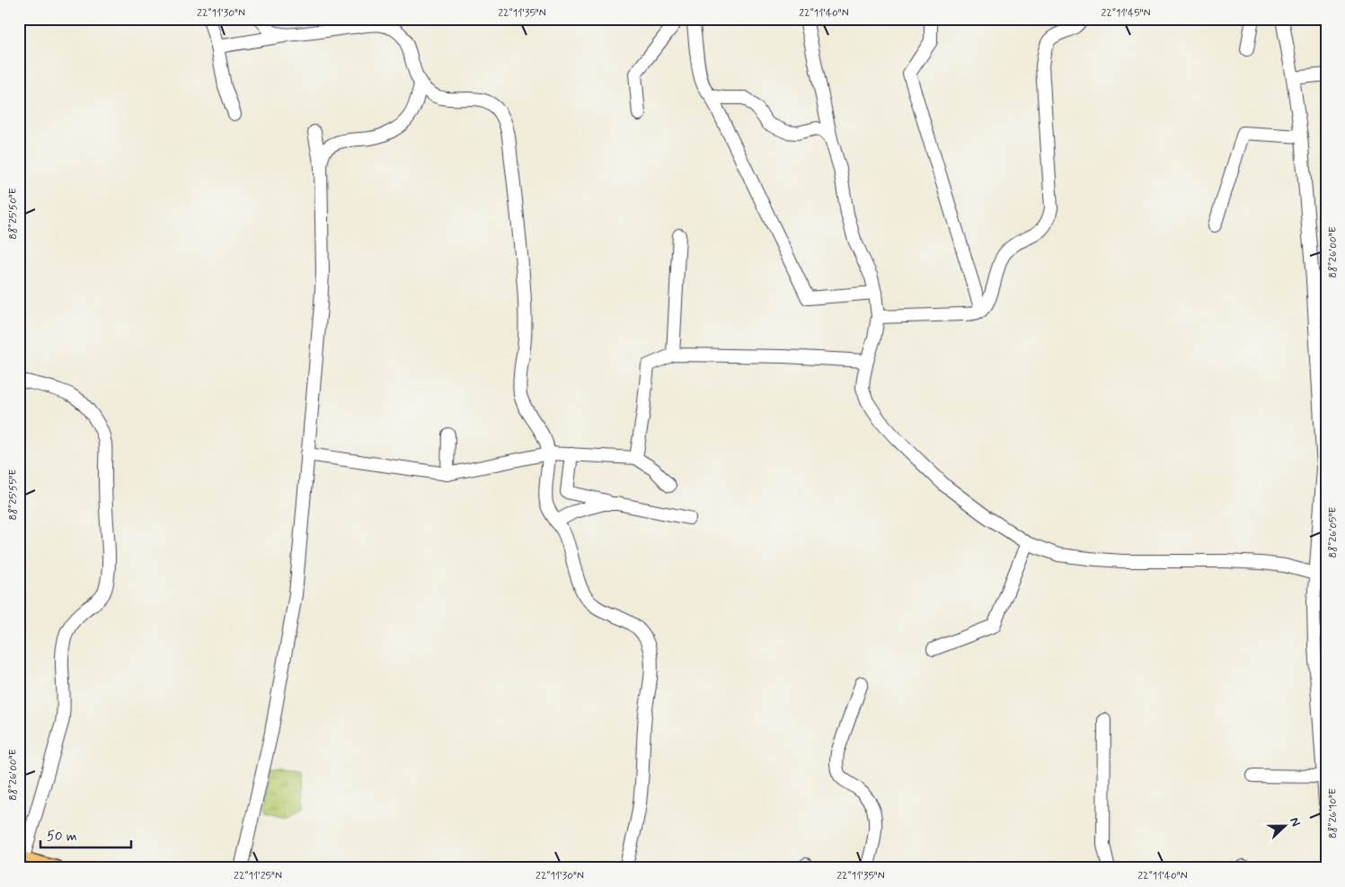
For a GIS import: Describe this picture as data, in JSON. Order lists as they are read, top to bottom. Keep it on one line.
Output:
{"scale_bar":"50 m","north":"right","coordinates":["22°11'30\"N","22°11'35\"N","22°11'40\"N","22°11'45\"N","88°25'50\"E","88°26'00\"E","88°25'55\"E","88°26'05\"E","88°26'10\"E","22°11'25\"N"]}
